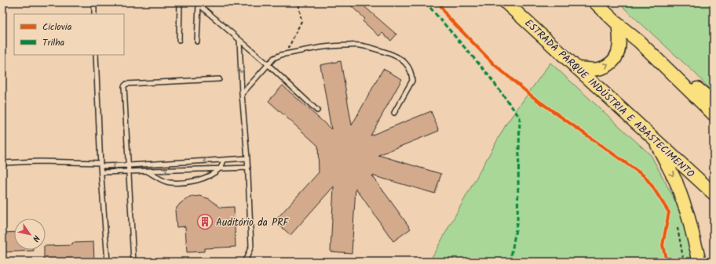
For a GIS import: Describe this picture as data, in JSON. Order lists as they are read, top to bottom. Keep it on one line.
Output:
{"streets":{"highway":["ESTRADA PARQUE INDÚSTRIA E ABASTECIMENTO"]},"places":{"building":["Auditório da PRF"]},"legend":["Ciclovia","Trilha"],"north":"bottom right"}
